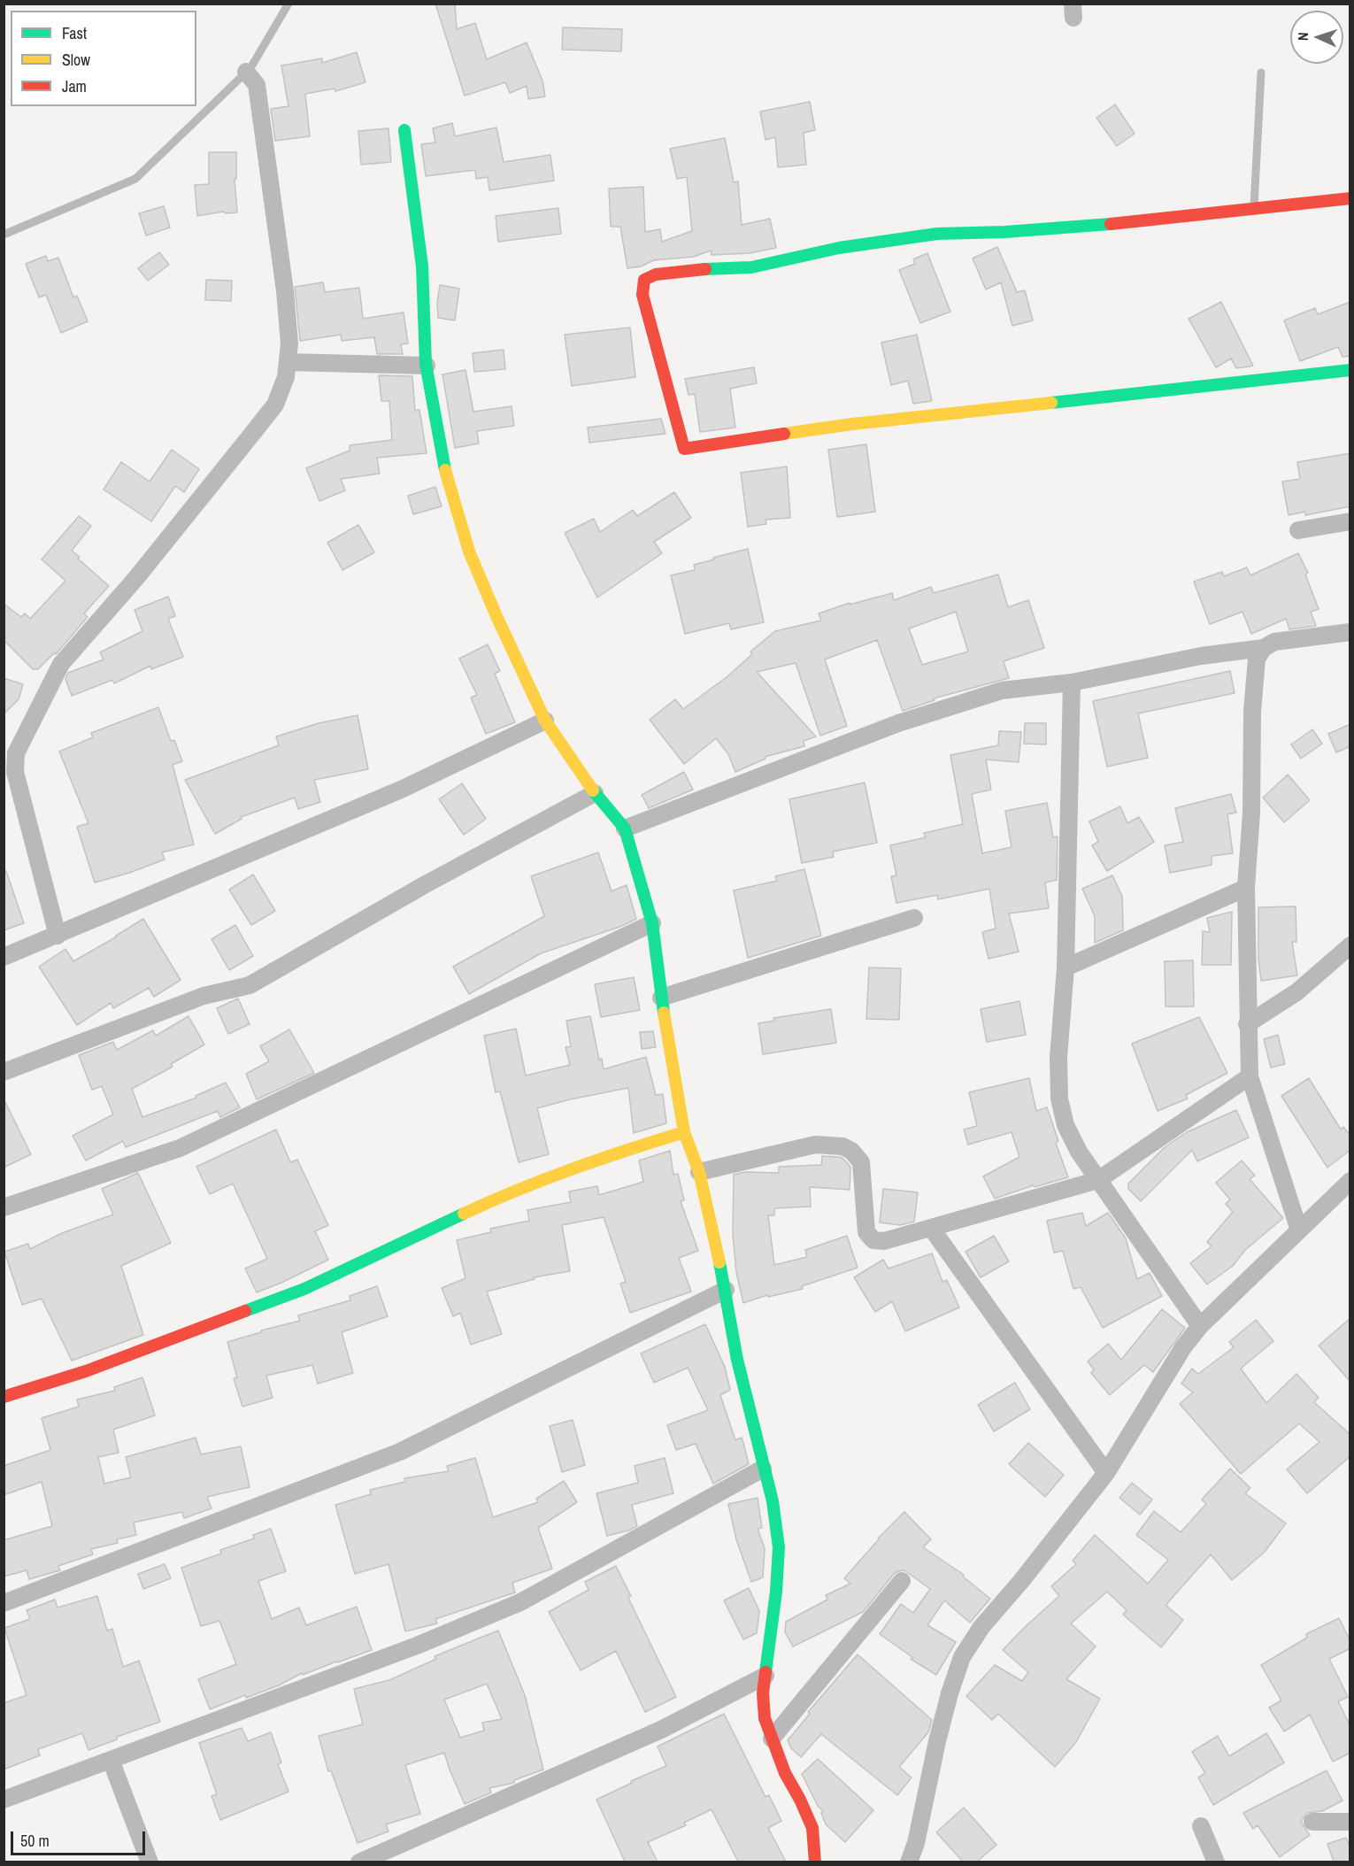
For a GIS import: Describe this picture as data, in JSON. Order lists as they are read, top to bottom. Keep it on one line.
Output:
{"legend":["Fast","Slow","Jam"],"scale_bar":"50 m","north":"left"}
